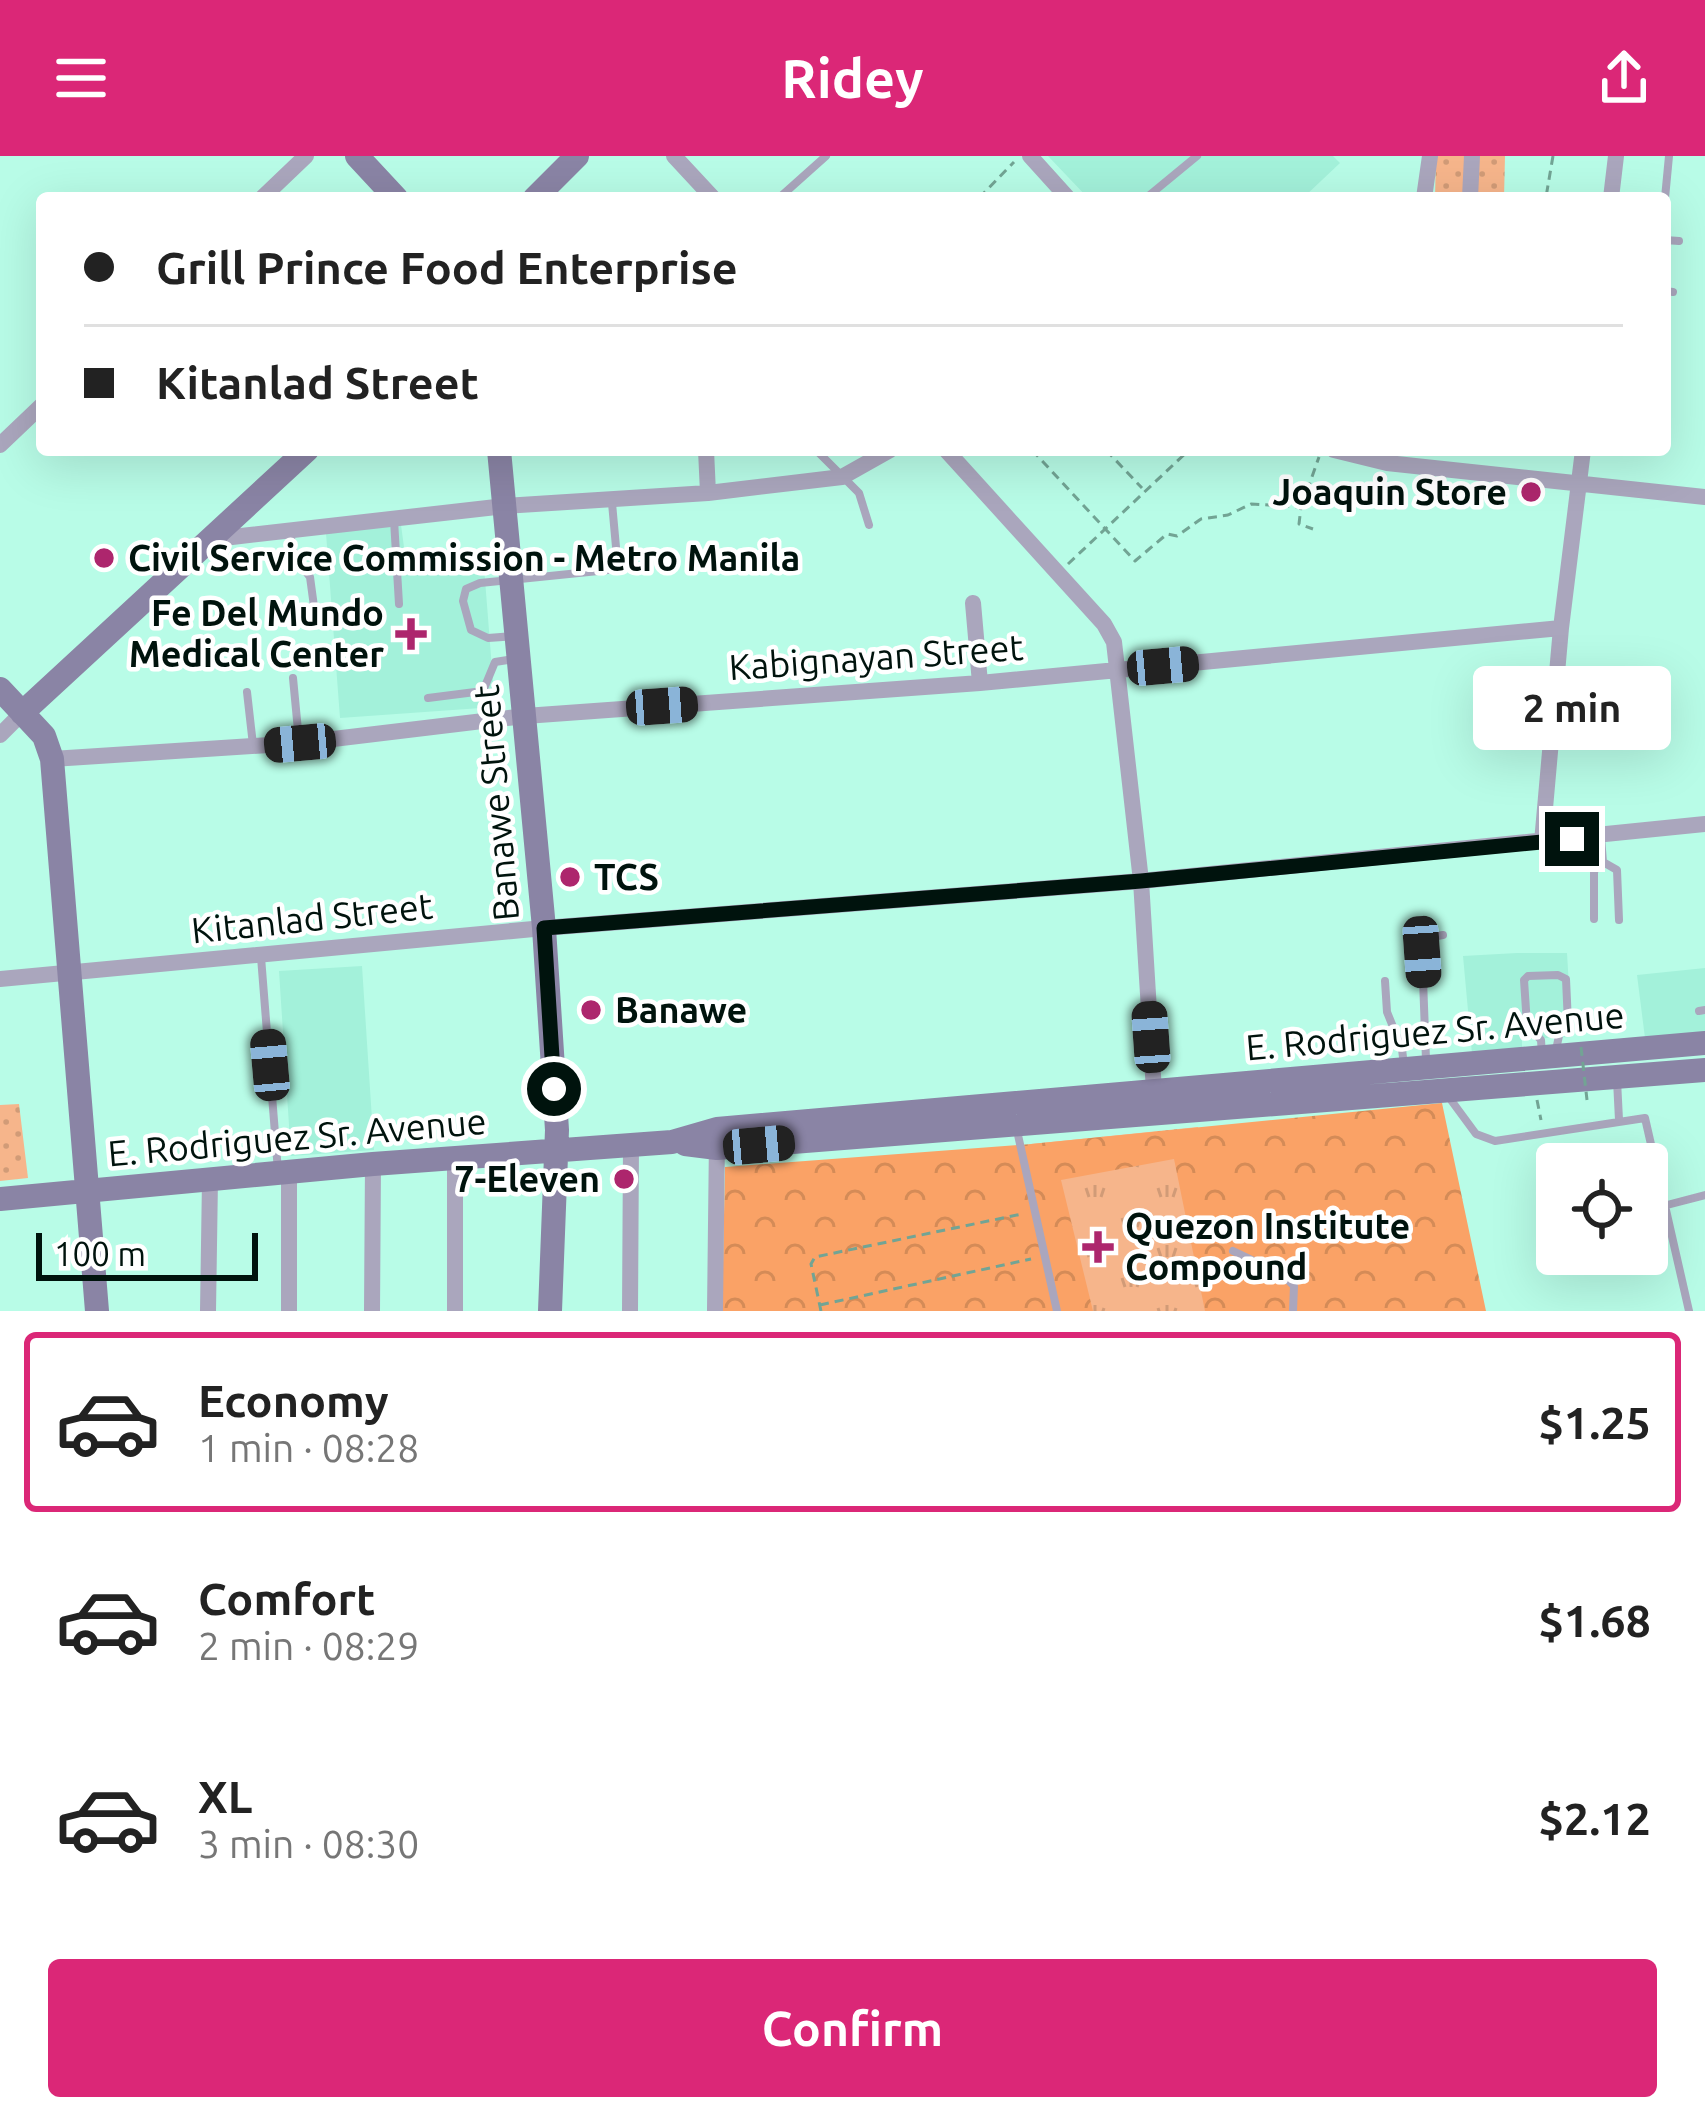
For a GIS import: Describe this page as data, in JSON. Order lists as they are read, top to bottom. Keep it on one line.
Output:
{"streets":{"main road":["Banawe Street","E. Rodriguez Sr. Avenue"],"street":["Kabignayan Street","Kitanlad Street"]},"crossings":[["Kabignayan Street","Banawe Street"],["Banawe Street","Kitanlad Street"],["Banawe Street","E. Rodriguez Sr. Avenue"]],"places":{"other":["Joaquin Store","Civil Service Commission - Metro Manila","TCS","Banawe","7-Eleven"],"health":["Fe Del Mundo Medical Center","Quezon Institute Compound"]},"scale_bar":"100 m","page":{"header":"Ridey","banner":["Grill Prince Food Enterprise","Kitanlad Street"],"bubble":"2 min","scale":"100 m","list":[{"name":"Economy","note":"1 min · 08:28","value":"$1.25"},{"name":"Comfort","note":"2 min · 08:29","value":"$1.68"},{"name":"XL","note":"3 min · 08:30","value":"$2.12"}],"buttons":"Confirm"}}
